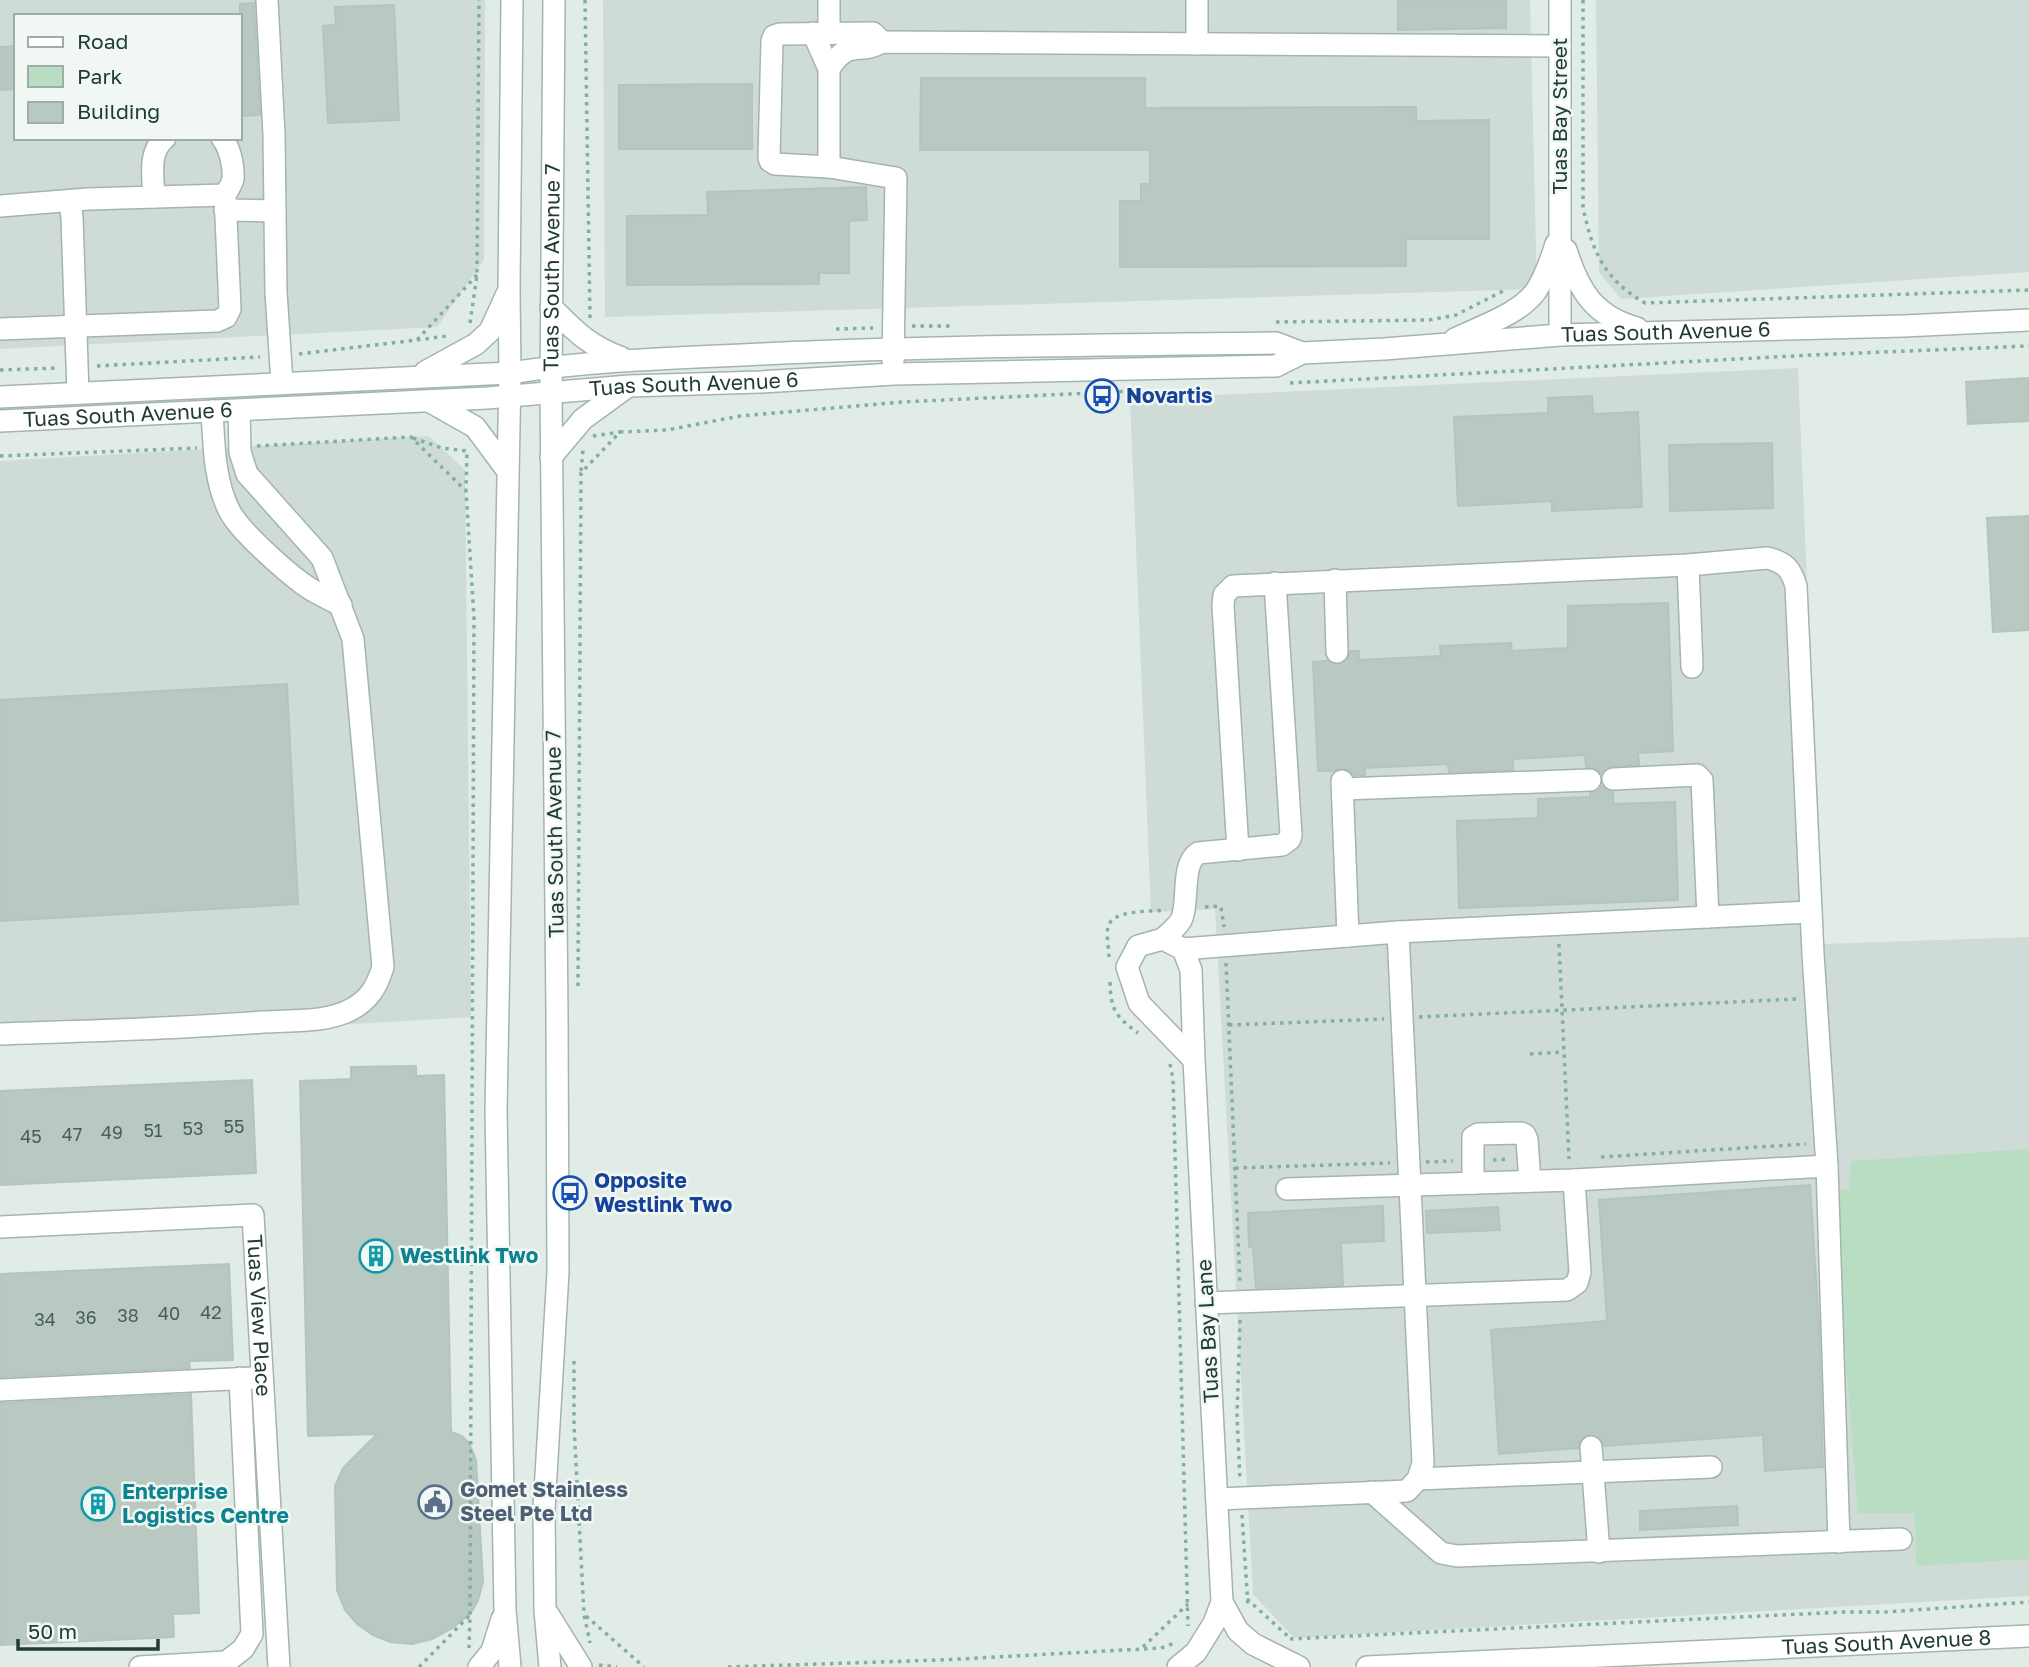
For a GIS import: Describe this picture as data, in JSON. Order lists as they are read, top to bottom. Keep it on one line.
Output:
{"streets":{"street":["Tuas Bay Street","Tuas South Avenue 7","Tuas South Avenue 6","Tuas View Place","Tuas Bay Lane","Tuas South Avenue 8"]},"crossings":[["Tuas Bay Street","Tuas South Avenue 6"],["Tuas South Avenue 7","Tuas South Avenue 6"]],"places":{"bus stop":["Novartis","Opposite Westlink Two"],"building":["Westlink Two","Enterprise Logistics Centre"],"public building":["Gomet Stainless Steel Pte Ltd"]},"house_numbers":["55","53","51","49","47","45","42","40","38","36","34"],"legend":["Road","Park","Building"],"scale_bar":"50 m"}
